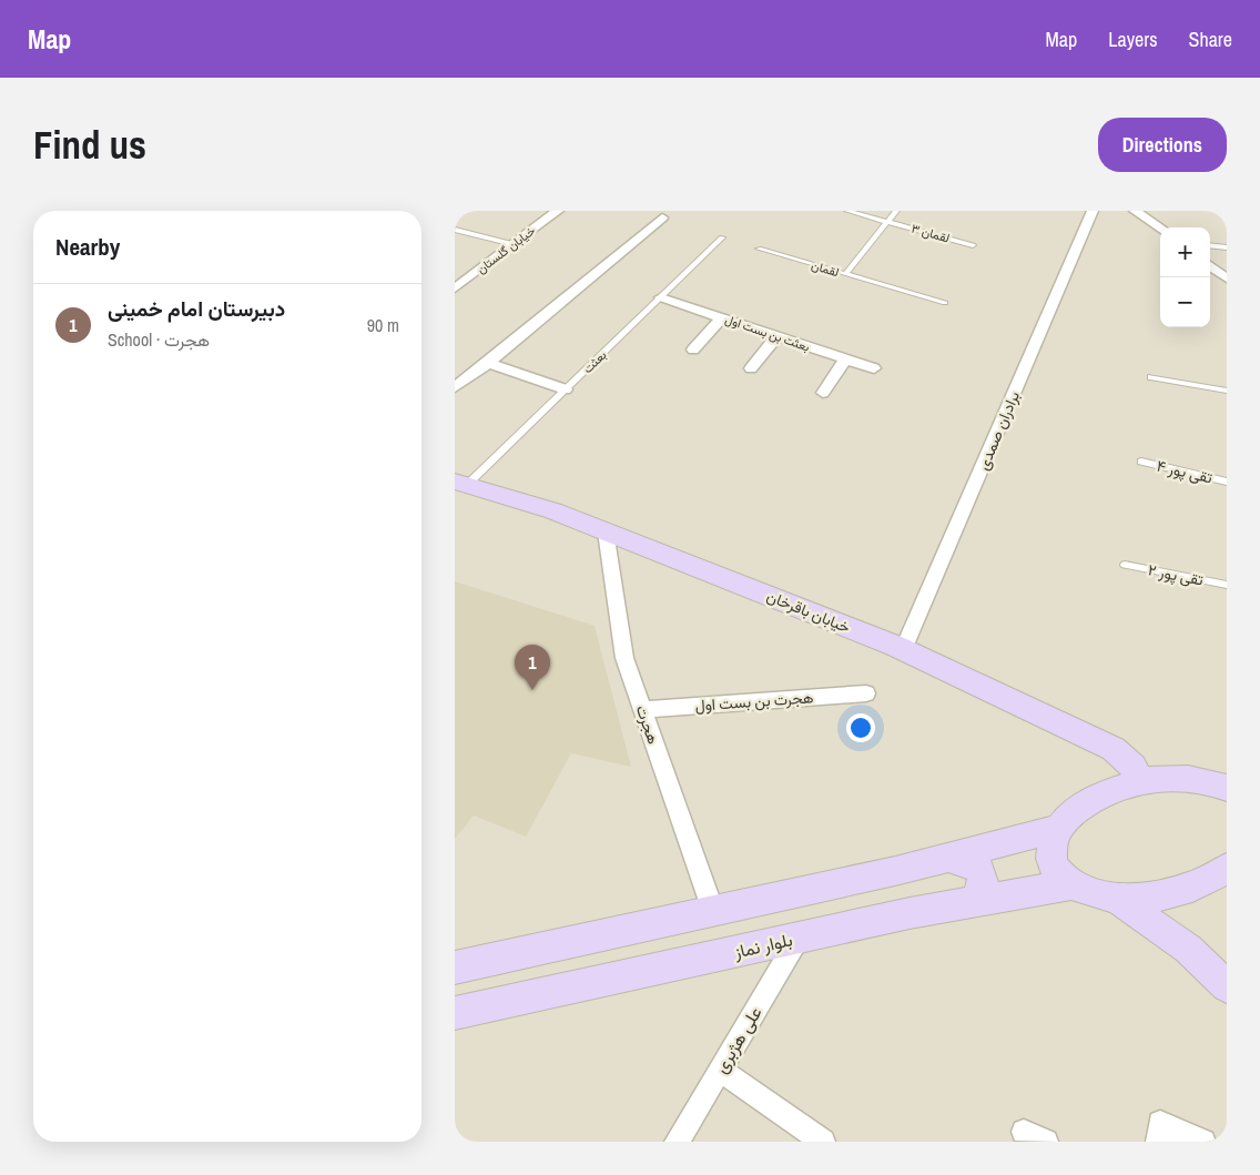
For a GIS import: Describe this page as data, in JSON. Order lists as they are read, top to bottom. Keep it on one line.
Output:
{"streets":{"main road":["خیابان باقرخان","بلوار نماز"],"street":["خیابان گلستان","بعثت بن بست اول","برادران صمدی","هجرت بن بست اول","هجرت","علی هژبری"],"lane":["لقمان ۳","لقمان","بعثت","تقی پور ۴","تقی پور ۲"]},"crossings":[["لقمان ۳","لقمان"],["بعثت بن بست اول","بعثت"],["بعثت","خیابان باقرخان"],["برادران صمدی","خیابان باقرخان"],["خیابان باقرخان","هجرت"],["هجرت بن بست اول","هجرت"],["بلوار نماز","علی هژبری"]],"page":{"header":"Map","nav":["Map","Layers","Share"],"buttons":"Directions","title":"Find us","heading":"Nearby","map_buttons":["+","−"],"list":[{"mark":"1","name":"دبیرستان امام خمینی","note":"School · هجرت","value":"90 m"}],"pins":"1"}}
